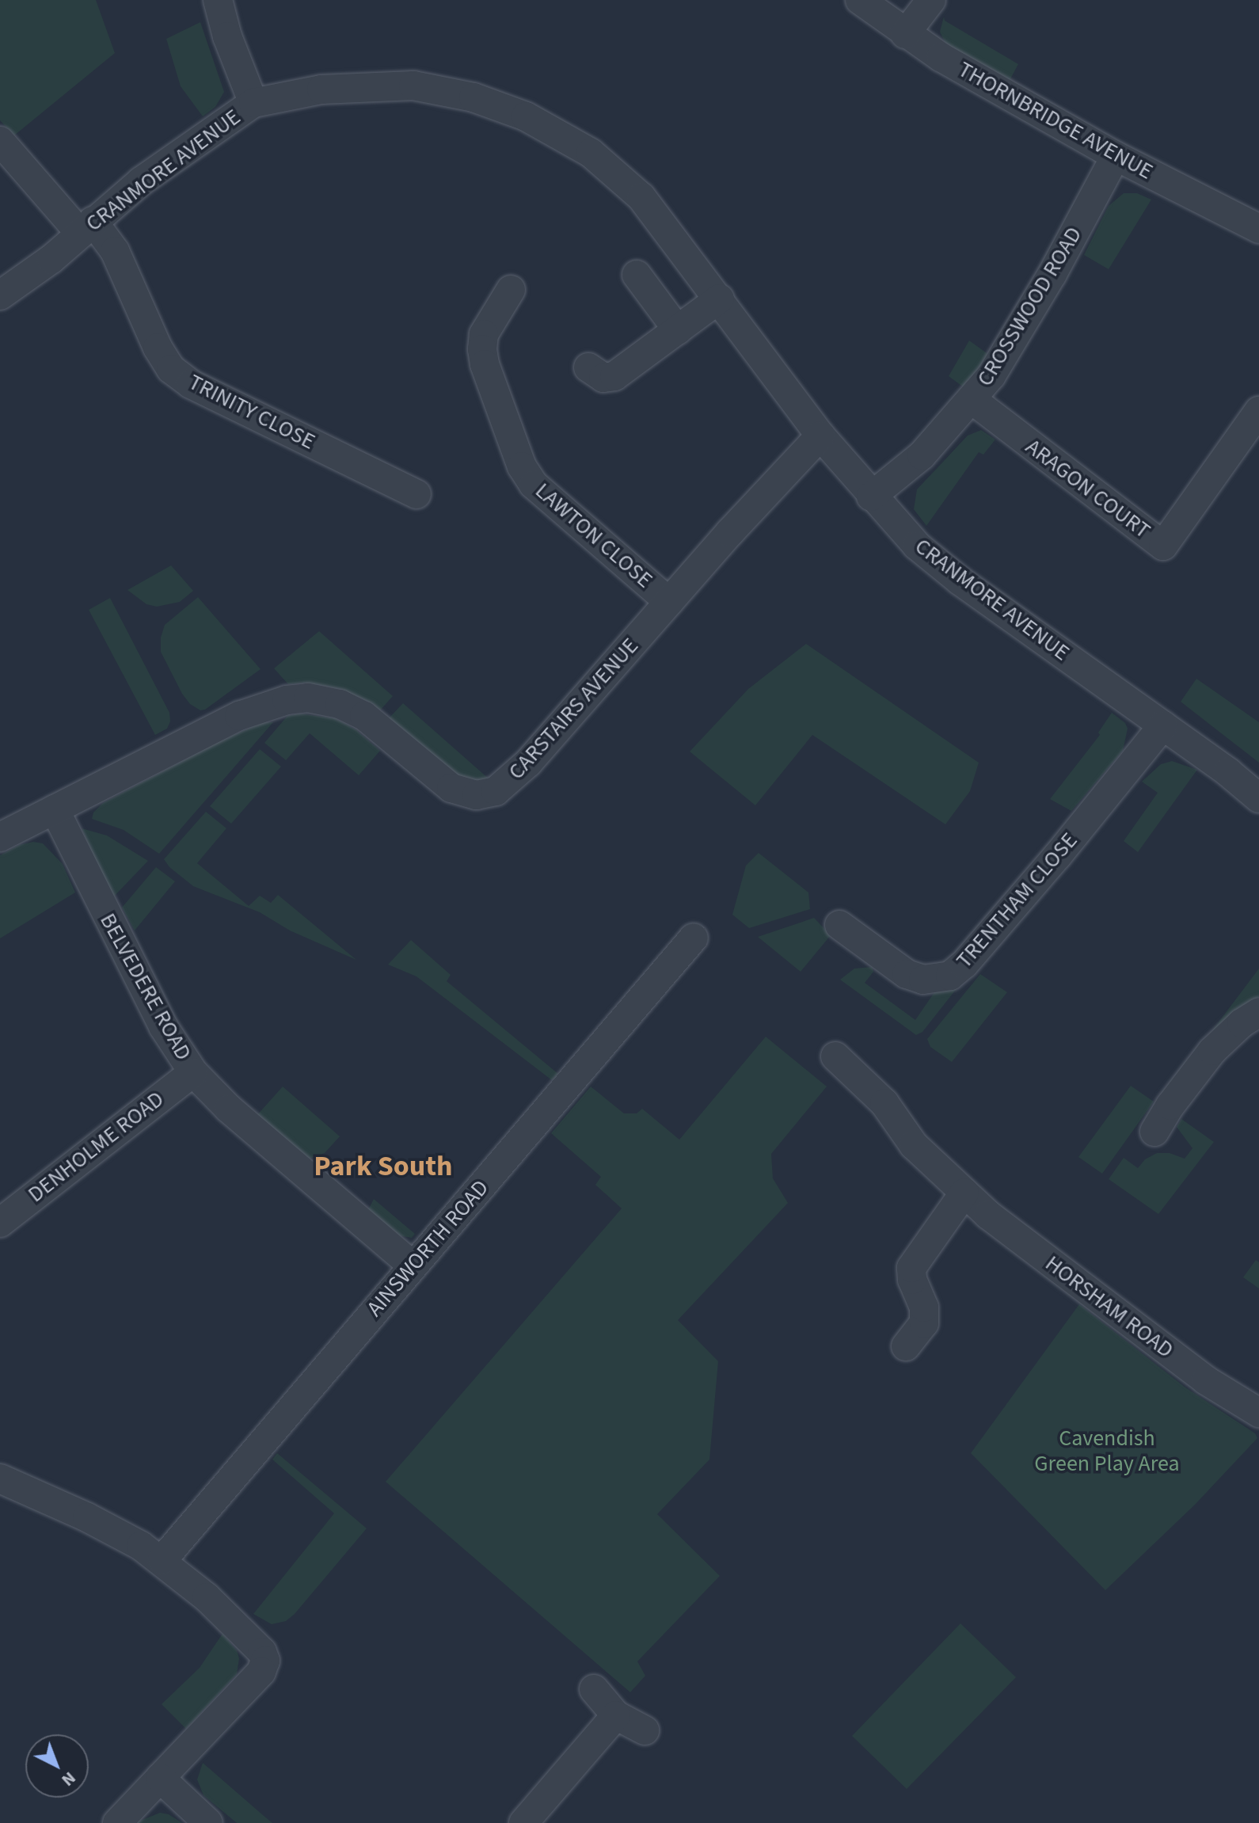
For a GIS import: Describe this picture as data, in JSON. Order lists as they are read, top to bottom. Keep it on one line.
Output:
{"streets":{"street":["THORNBRIDGE AVENUE","CRANMORE AVENUE","CROSSWOOD ROAD","TRINITY CLOSE","ARAGON COURT","LAWTON CLOSE","CARSTAIRS AVENUE","TRENTHAM CLOSE","BELVEDERE ROAD","DENHOLME ROAD","AINSWORTH ROAD","HORSHAM ROAD"]},"crossings":[["THORNBRIDGE AVENUE","CROSSWOOD ROAD"],["CRANMORE AVENUE","CROSSWOOD ROAD"],["CRANMORE AVENUE","TRINITY CLOSE"],["CRANMORE AVENUE","CARSTAIRS AVENUE"],["CRANMORE AVENUE","TRENTHAM CLOSE"],["CROSSWOOD ROAD","ARAGON COURT"],["LAWTON CLOSE","CARSTAIRS AVENUE"],["CARSTAIRS AVENUE","BELVEDERE ROAD"],["BELVEDERE ROAD","DENHOLME ROAD"],["BELVEDERE ROAD","AINSWORTH ROAD"]],"districts":["Park South"],"parks":["Cavendish Green Play Area"],"north":"bottom right"}
